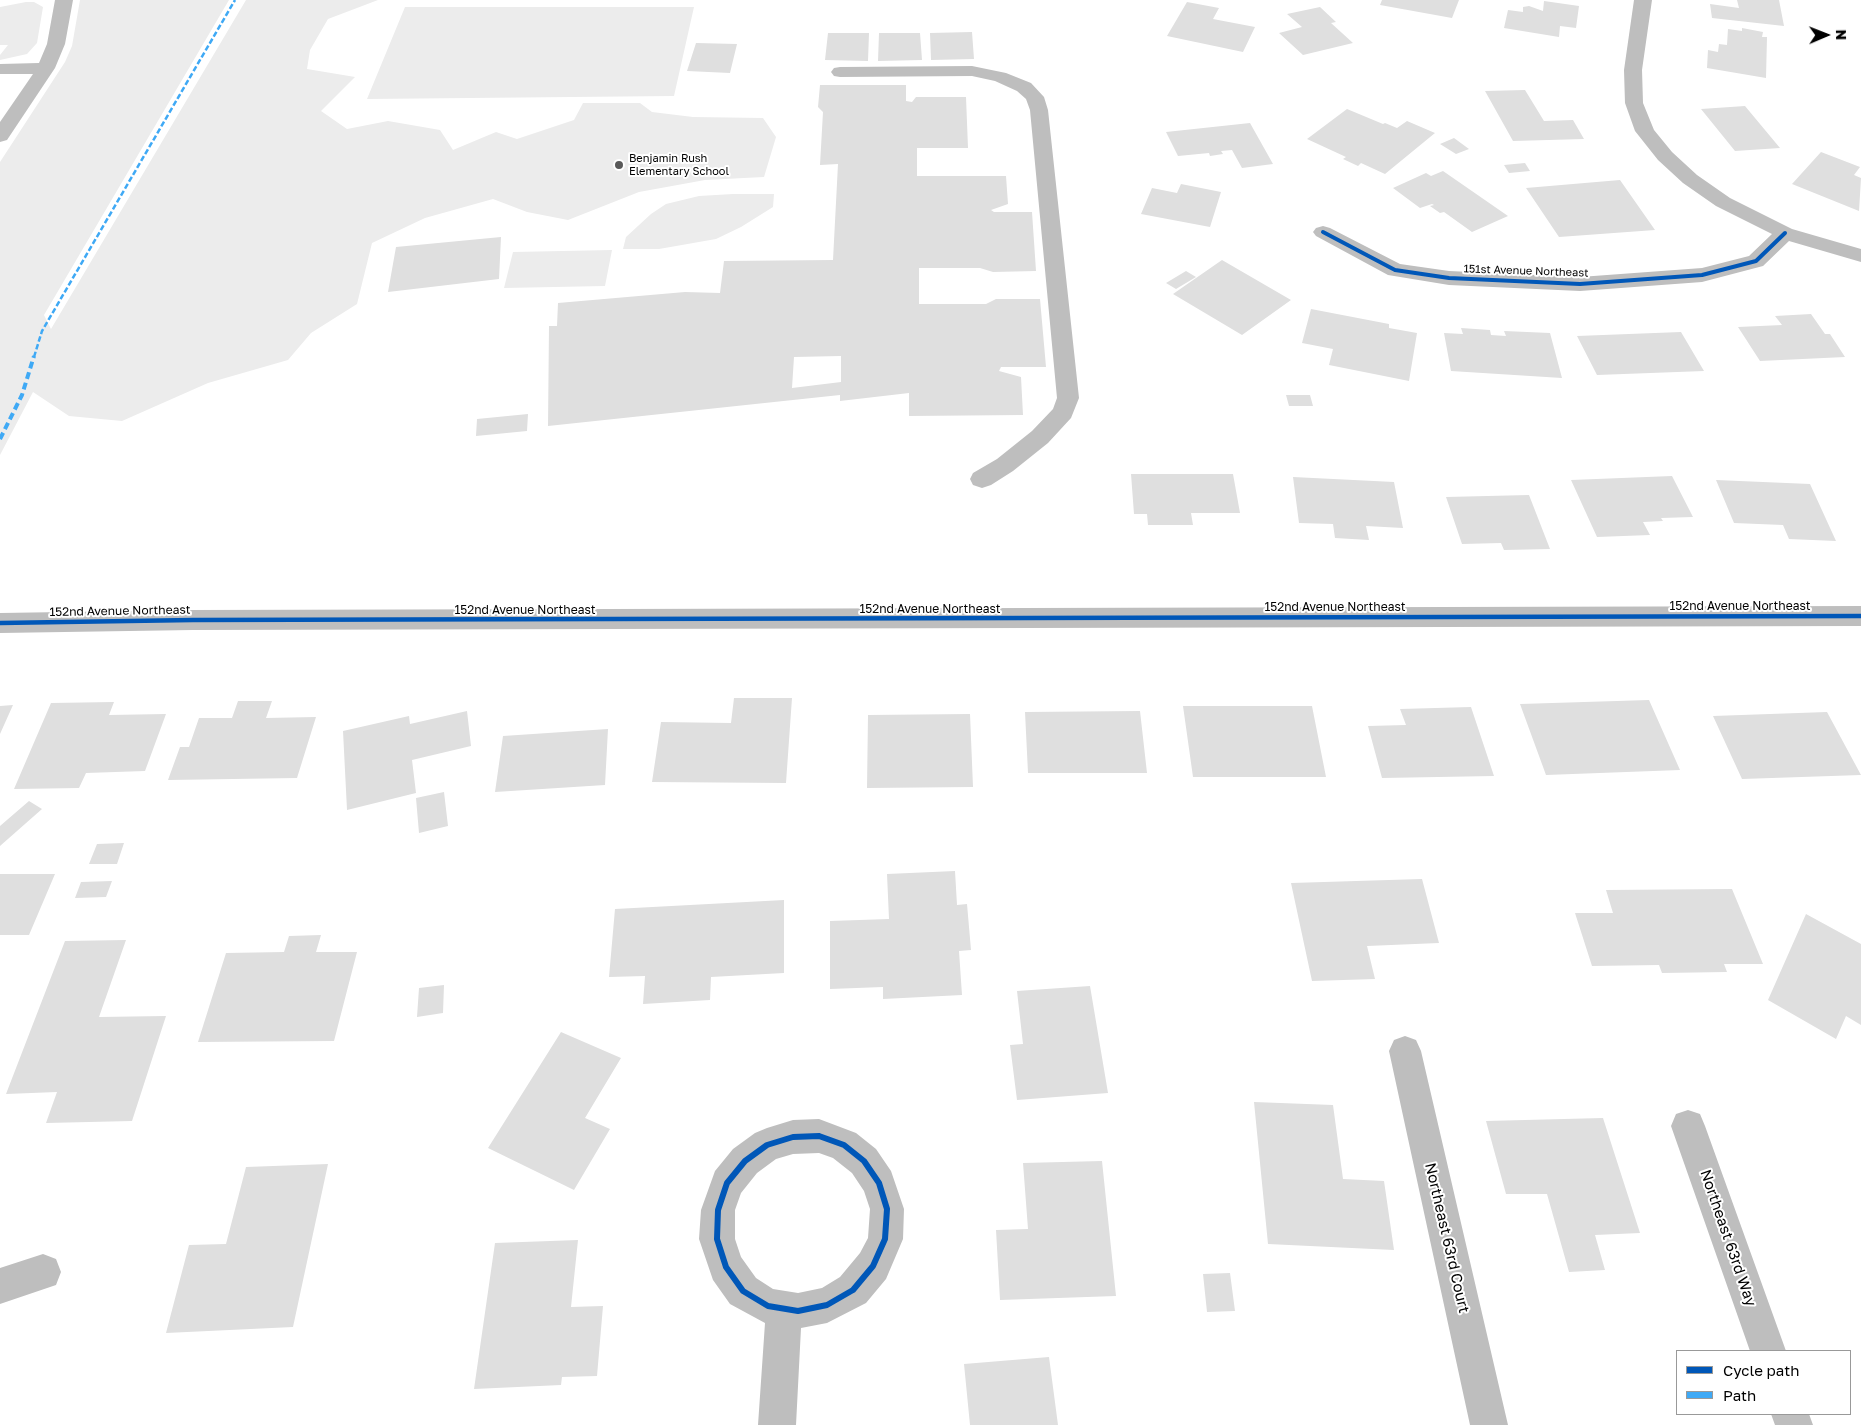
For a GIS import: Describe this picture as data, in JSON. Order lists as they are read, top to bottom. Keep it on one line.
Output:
{"streets":{"street":["151st Avenue Northeast","152nd Avenue Northeast","Northeast 63rd Court","Northeast 63rd Way"]},"places":["Benjamin Rush Elementary School"],"legend":["Cycle path","Path"],"north":"right"}
